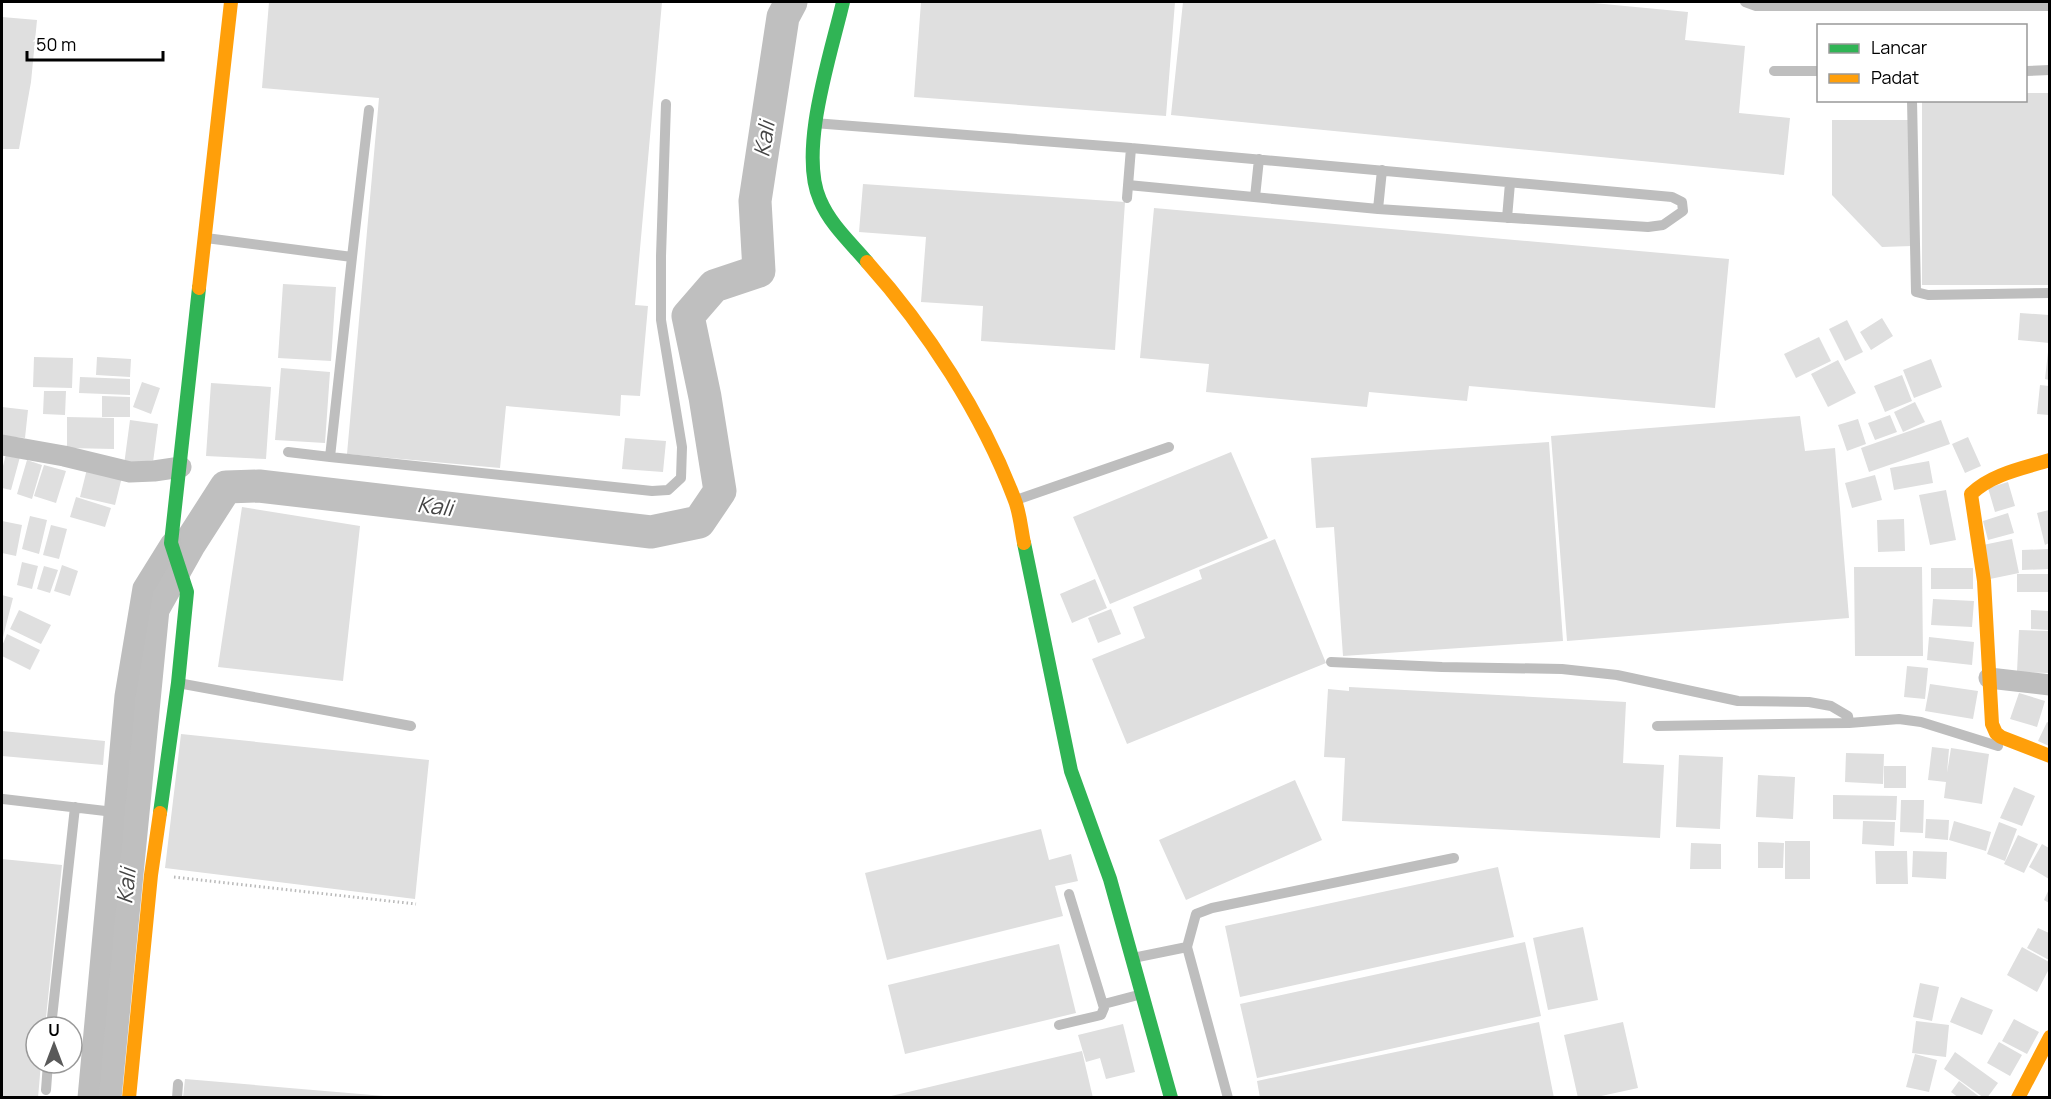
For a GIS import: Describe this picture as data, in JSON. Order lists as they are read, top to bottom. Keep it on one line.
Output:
{"water":["Kali"],"legend":["Lancar","Padat"],"scale_bar":"50 m","north":"top"}
